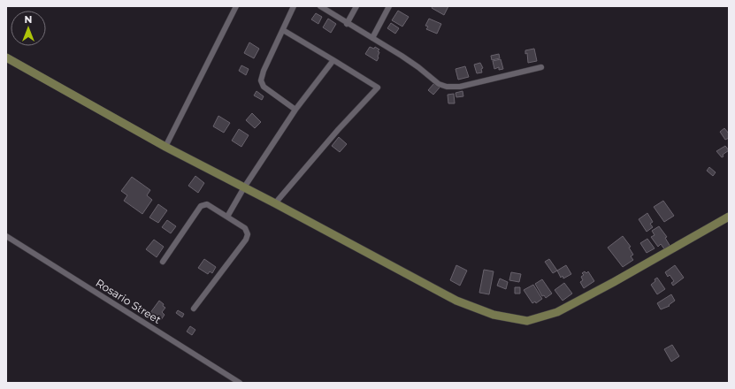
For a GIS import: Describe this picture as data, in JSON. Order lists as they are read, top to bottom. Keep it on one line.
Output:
{"streets":{"street":["Rosario Street"]},"north":"top"}
